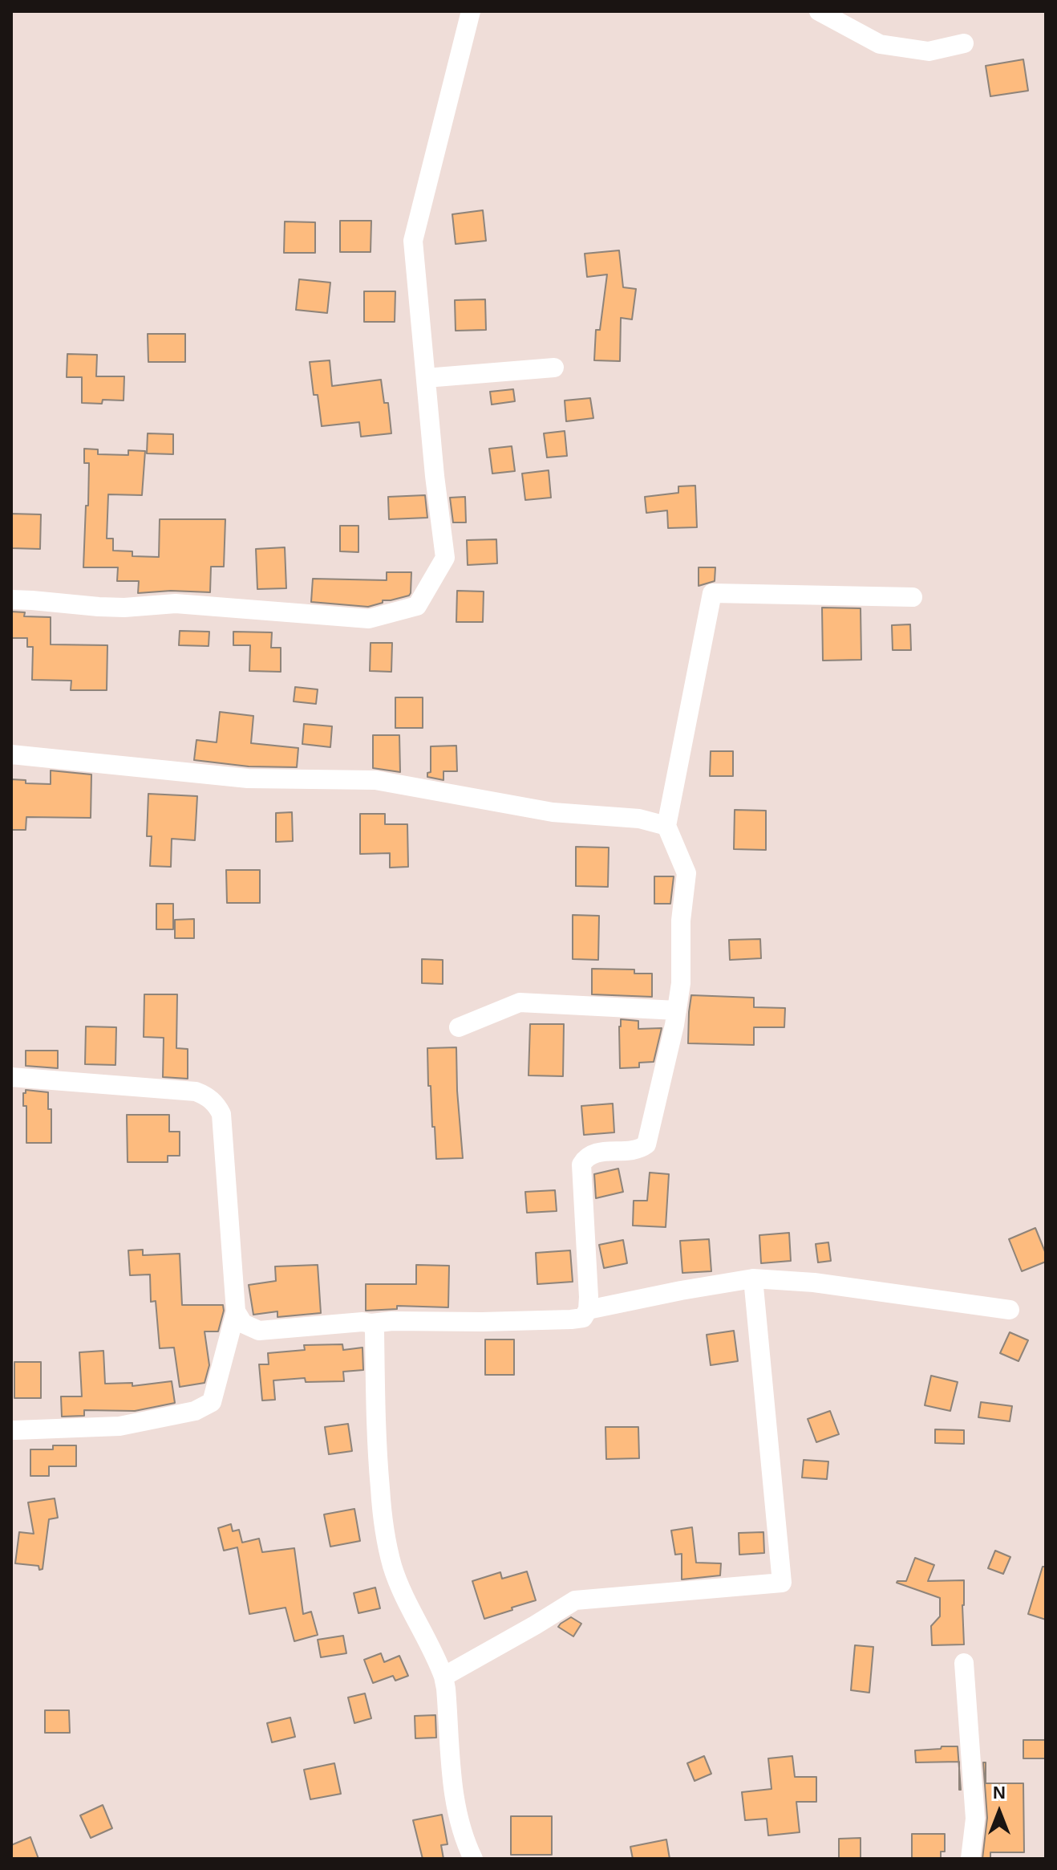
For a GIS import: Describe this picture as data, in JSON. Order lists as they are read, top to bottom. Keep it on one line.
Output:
{"north":"top"}
